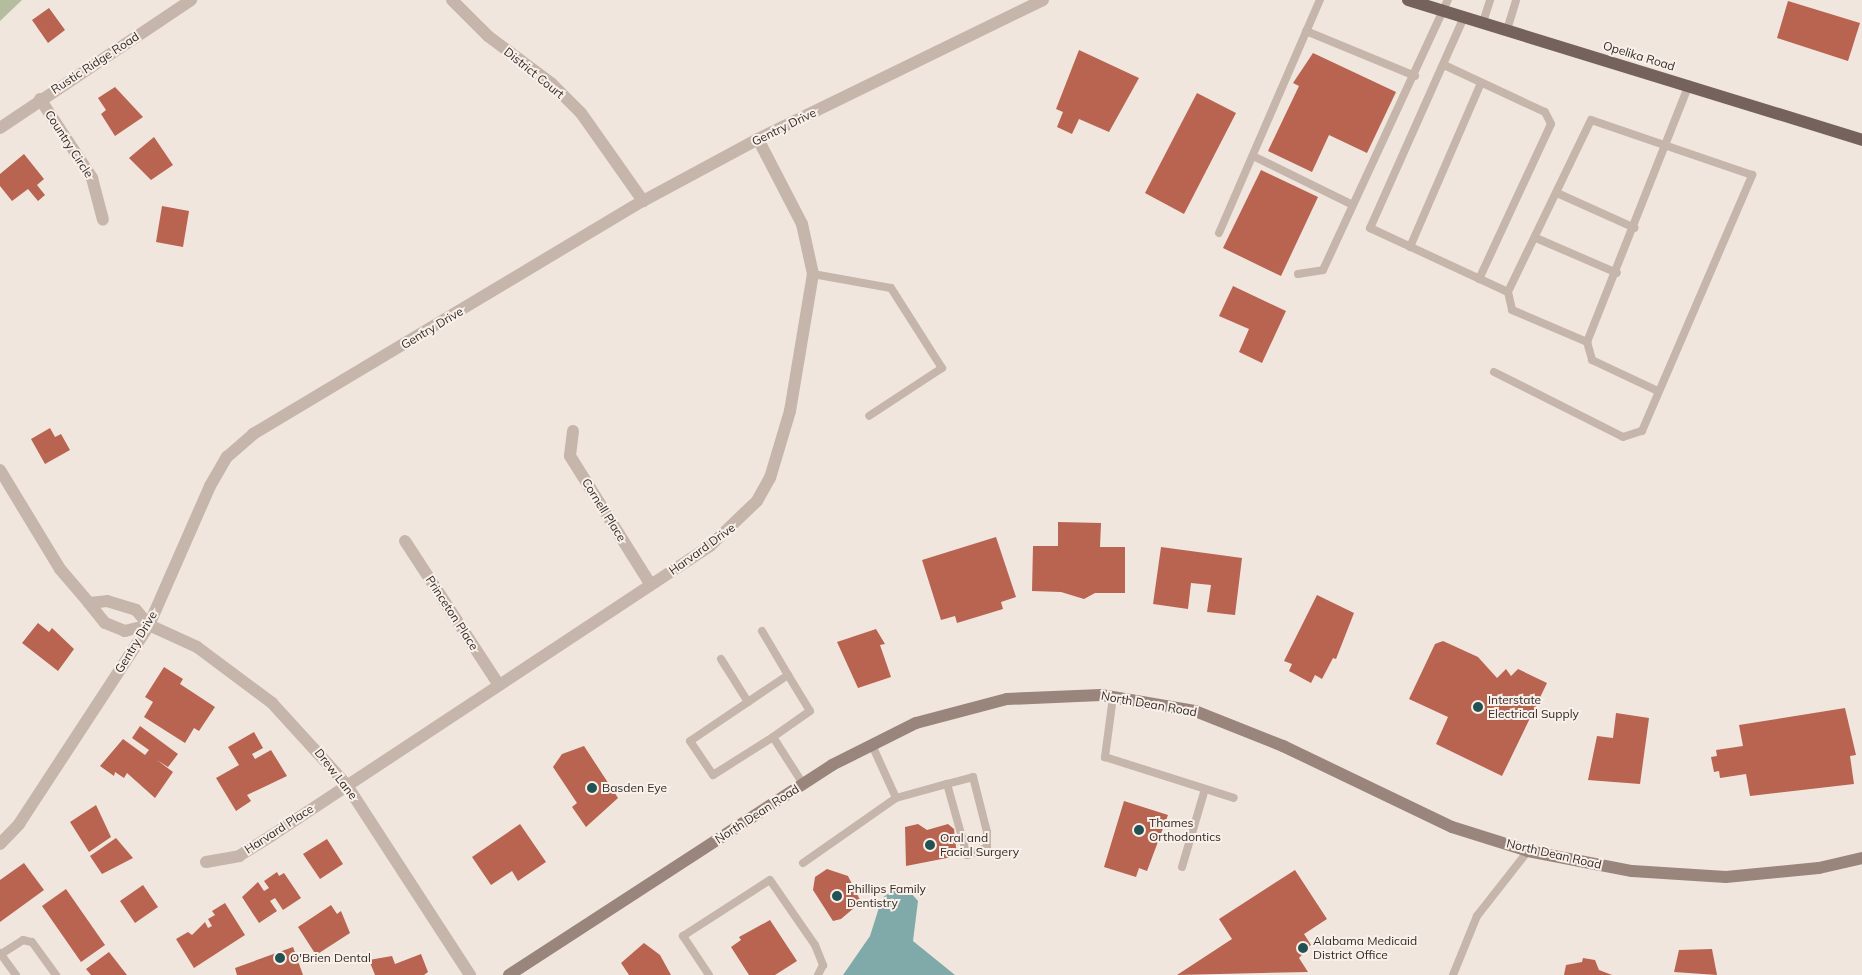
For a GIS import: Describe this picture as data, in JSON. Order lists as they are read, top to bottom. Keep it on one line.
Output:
{"streets":{"main road":["Opelika Road"],"street":["Rustic Ridge Road","District Court","Gentry Drive","Country Circle","Cornell Place","Harvard Drive","Princeton Place","North Dean Road","Drew Lane","Harvard Place"]},"crossings":[["Rustic Ridge Road","Country Circle"],["District Court","Gentry Drive"],["Gentry Drive","Harvard Drive"],["Gentry Drive","Drew Lane"],["Cornell Place","Harvard Drive"],["Harvard Drive","Princeton Place"],["Harvard Drive","Drew Lane"],["Harvard Drive","Harvard Place"],["Drew Lane","Harvard Place"]],"places":["Interstate Electrical Supply","Basden Eye","Thames Orthodontics","Oral and Facial Surgery","Phillips Family Dentistry","Alabama Medicaid District Office","O'Brien Dental"]}
